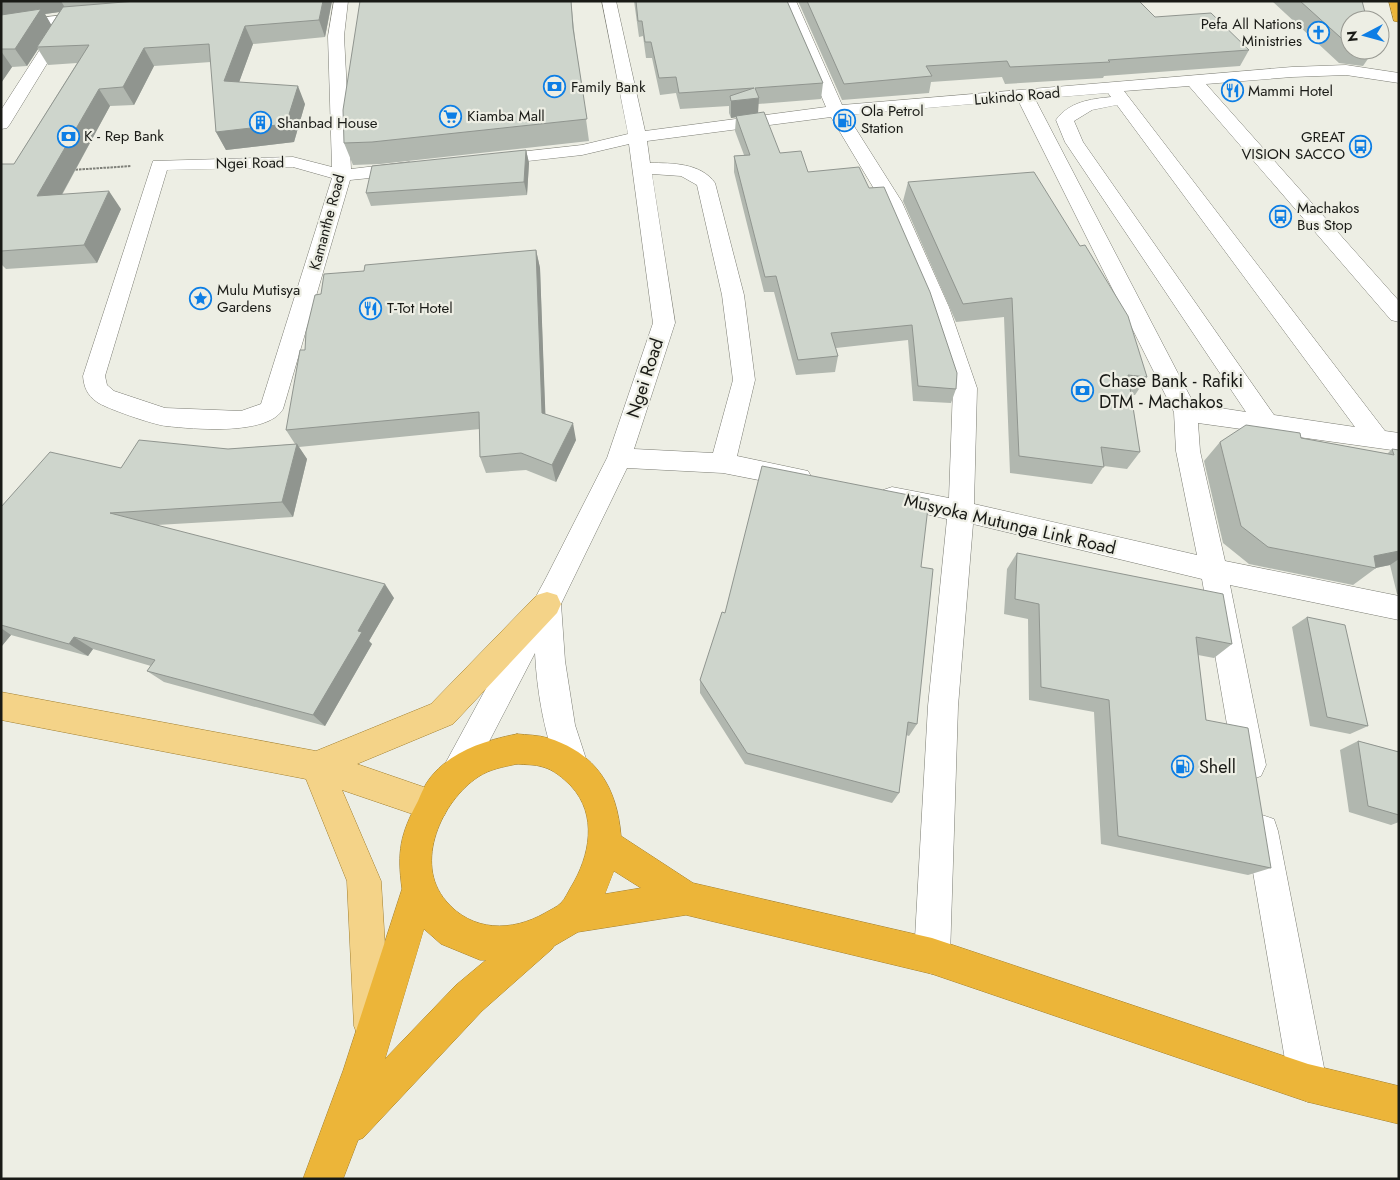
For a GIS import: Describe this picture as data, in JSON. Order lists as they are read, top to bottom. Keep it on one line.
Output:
{"streets":{"street":["Lukindo Road","Ngei Road","Kamanthe Road","Musyoka Mutunga Link Road"]},"crossings":[["Lukindo Road","Ngei Road"],["Ngei Road","Kamanthe Road"]],"places":{"church":["Pefa All Nations Ministries"],"bank":["Family Bank","K - Rep Bank","Chase Bank - Rafiki DTM - Machakos"],"restaurant":["Mammi Hotel","T-Tot Hotel"],"supermarket":["Kiamba Mall"],"fuel station":["Ola Petrol Station","Shell"],"building":["Shanbad House"],"bus stop":["GREAT VISION SACCO","Machakos Bus Stop"],"place":["Mulu Mutisya Gardens"]},"north":"left"}
